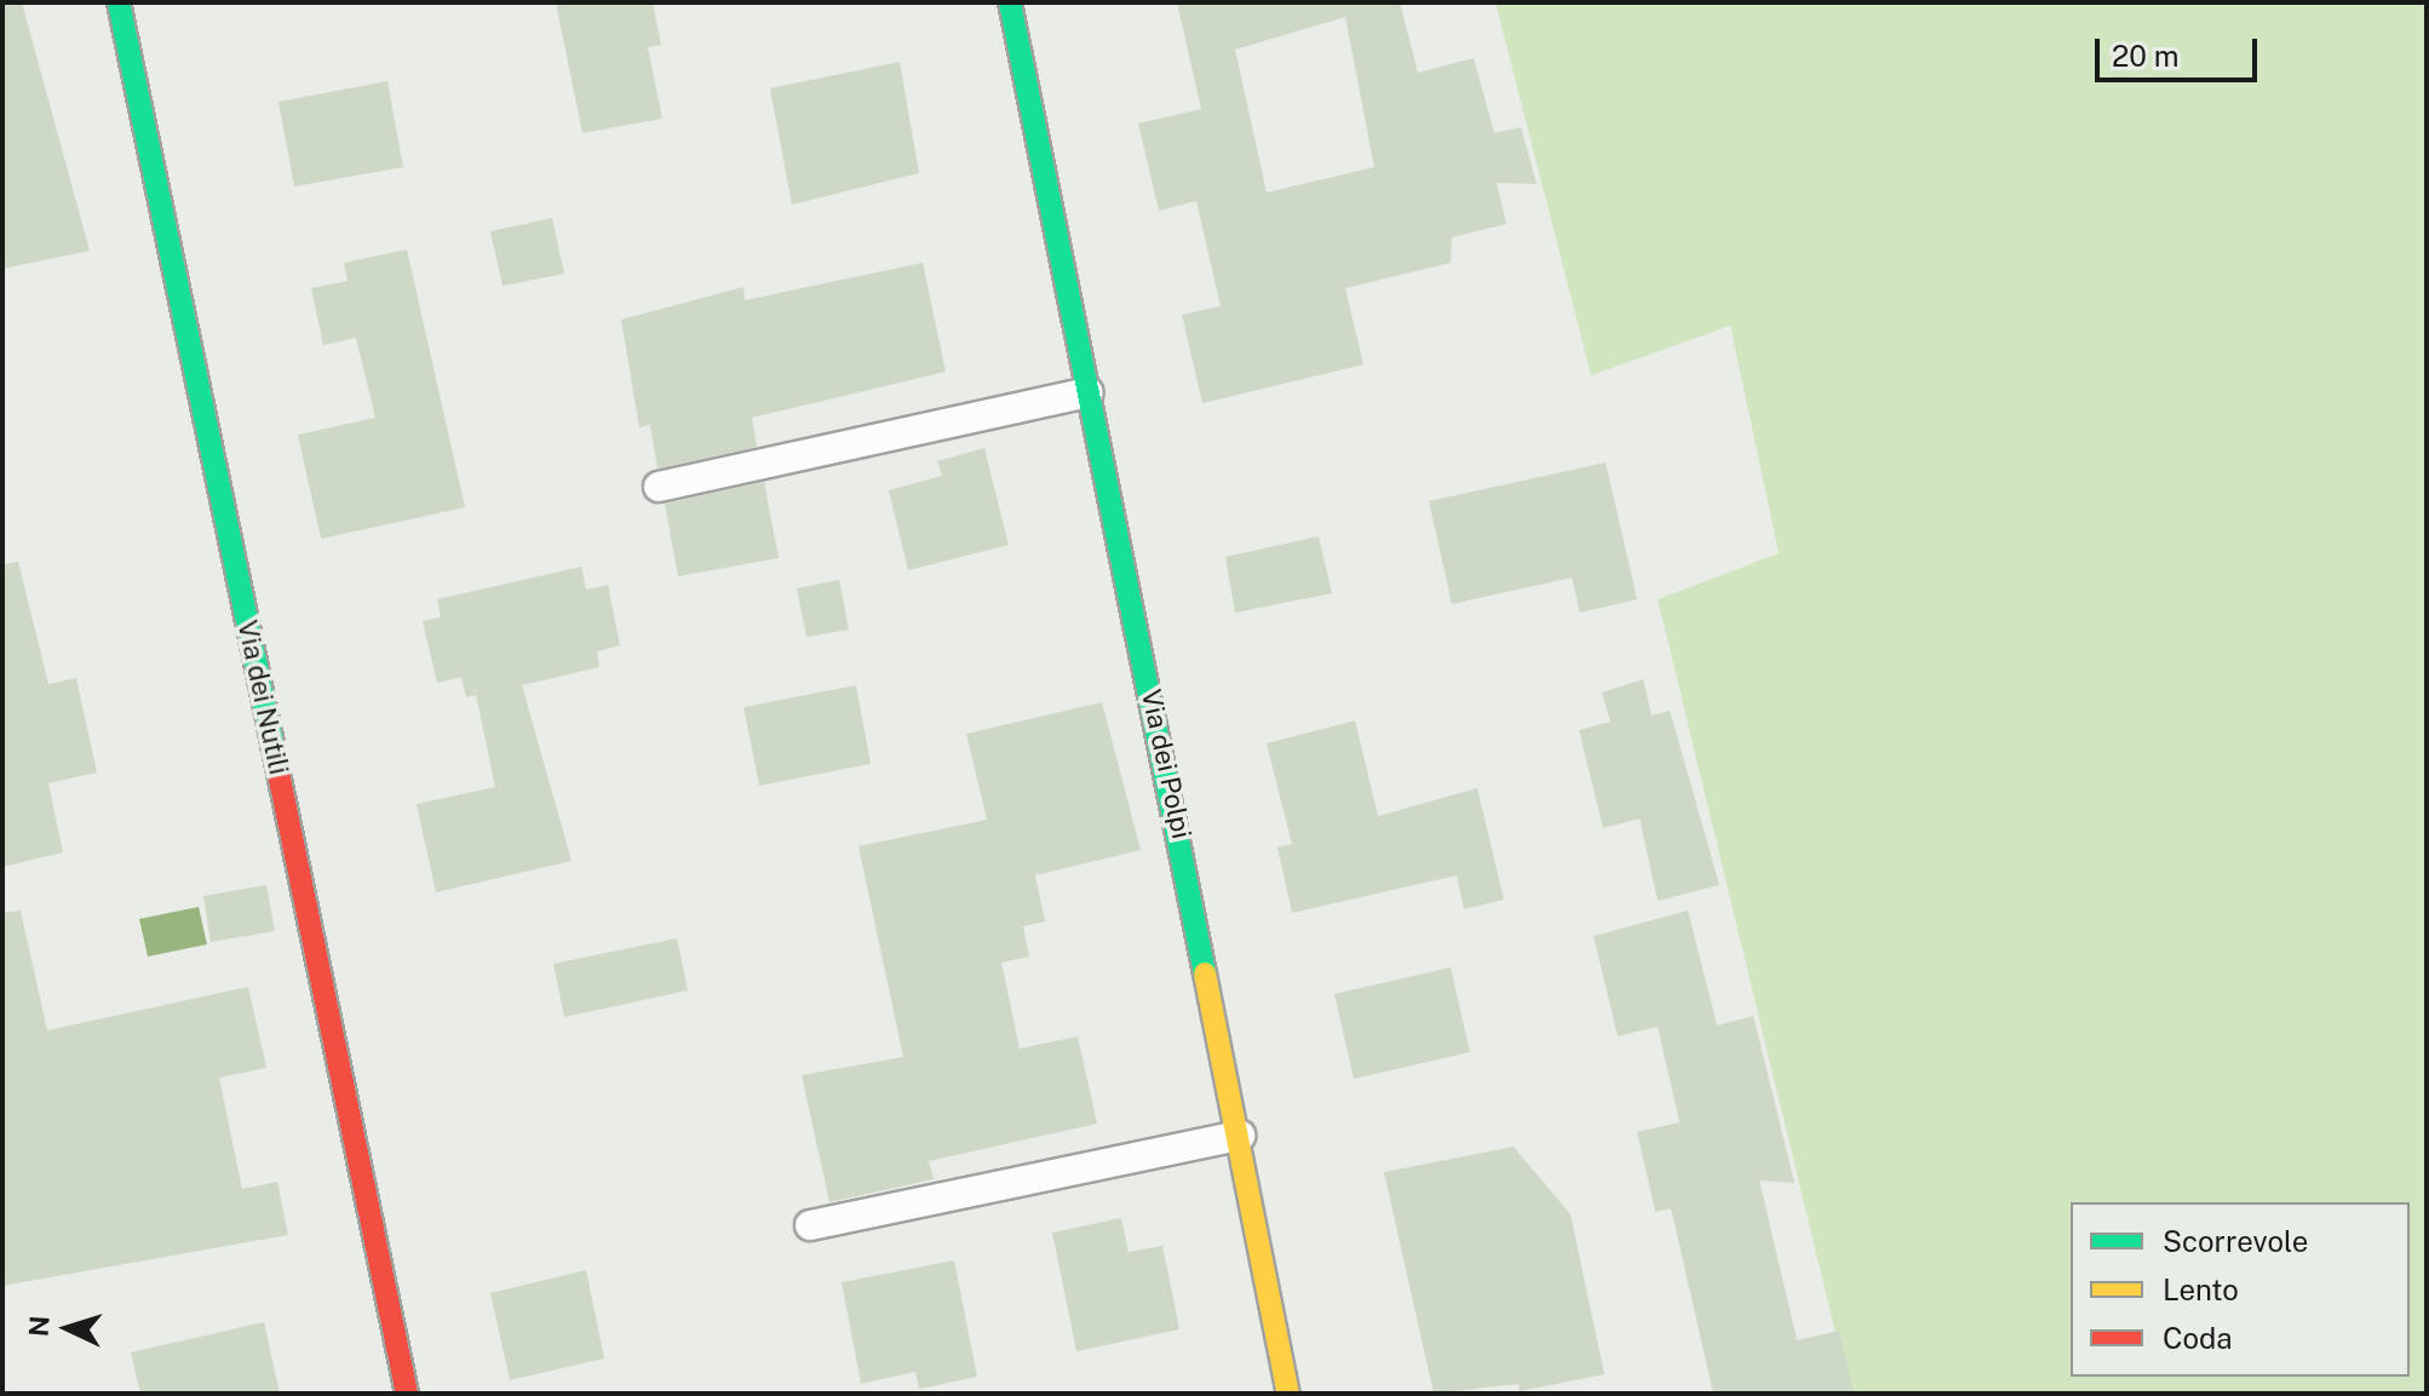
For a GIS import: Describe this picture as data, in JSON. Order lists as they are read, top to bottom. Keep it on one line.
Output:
{"streets":{"street":["Via dei Nutili","Via dei Polpi"]},"legend":["Scorrevole","Lento","Coda"],"scale_bar":"20 m","north":"left"}
